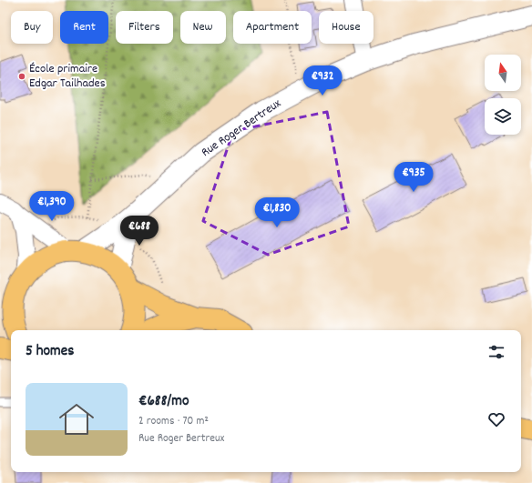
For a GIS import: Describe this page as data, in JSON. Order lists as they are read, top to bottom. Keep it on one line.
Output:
{"streets":{"street":["Rue Roger Bertreux"]},"places":["École primaire Edgar Tailhades"],"north":"top","page":{"chip":["Buy","Rent","Filters","New","Apartment","House"],"price":["€932","€935","€1,390","€1,830","€688"],"heading":"5 homes","list":[{"name":"€688/mo","note":"2 rooms · 70 m² · Rue Roger Bertreux"}]}}
